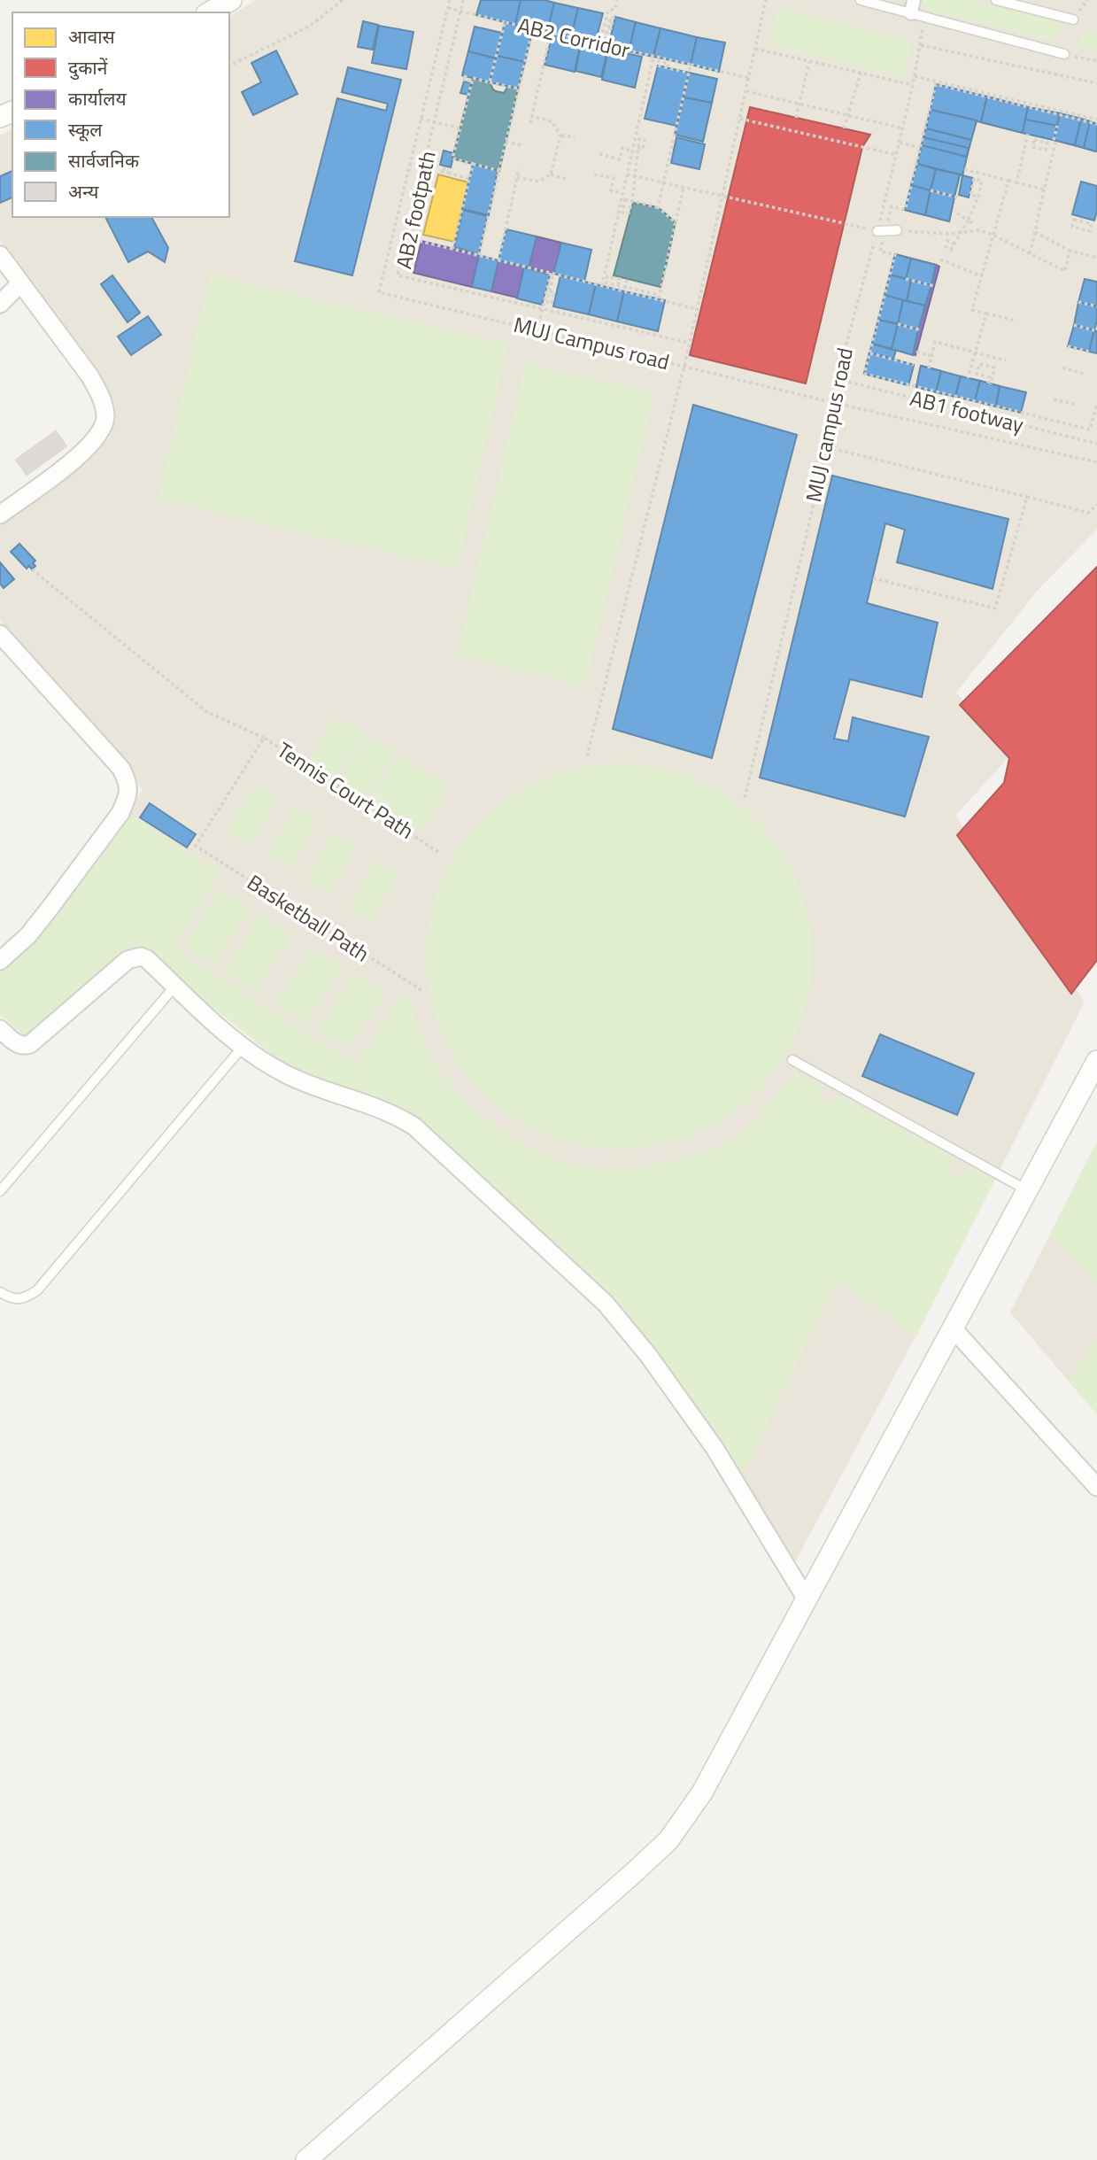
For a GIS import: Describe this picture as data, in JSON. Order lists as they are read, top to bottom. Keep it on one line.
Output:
{"streets":{"path":["AB2 Corridor","AB2 footpath","MUJ Campus road","AB1 footway","MUJ campus road","Tennis Court Path","Basketball Path"]},"crossings":[["AB2 Corridor","MUJ campus road"],["AB2 footpath","MUJ campus road"],["MUJ Campus road","MUJ campus road"],["AB1 footway","MUJ campus road"],["Tennis Court Path","Basketball Path"]],"legend":["आवास","दुकानें","कार्यालय","स्कूल","सार्वजनिक","अन्य"]}
